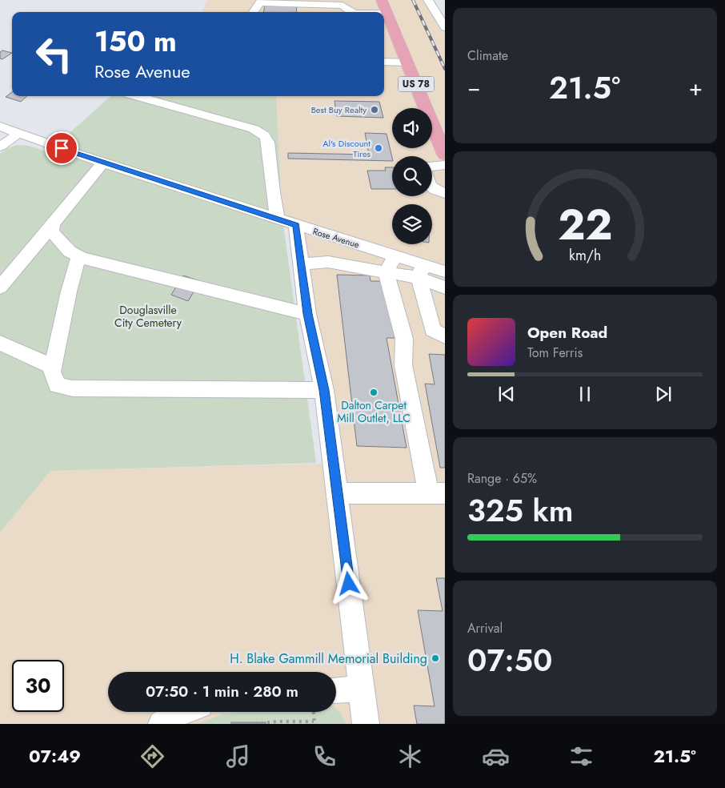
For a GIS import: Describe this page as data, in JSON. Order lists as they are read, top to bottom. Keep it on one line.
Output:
{"streets":{"main road":["US 78"],"street":["Rose Avenue"]},"parks":["Douglasville City Cemetery"],"places":["Best Buy Realty","Al's Discount Tires","Dalton Carpet Mill Outlet, LLC","H. Blake Gammill Memorial Building"],"page":{"tile":["Climate",["Range · 65%","325 km"],["Arrival","07:50"]],"turn":["150 m","Rose Avenue"],"heat":["−","21.5°","+"],"song":["Open Road","Tom Ferris"],"limit":"30","trip":"07:50 · 1 min · 280 m","tabs":["07:49","21.5°"],"gauge":["22","km/h"]}}
